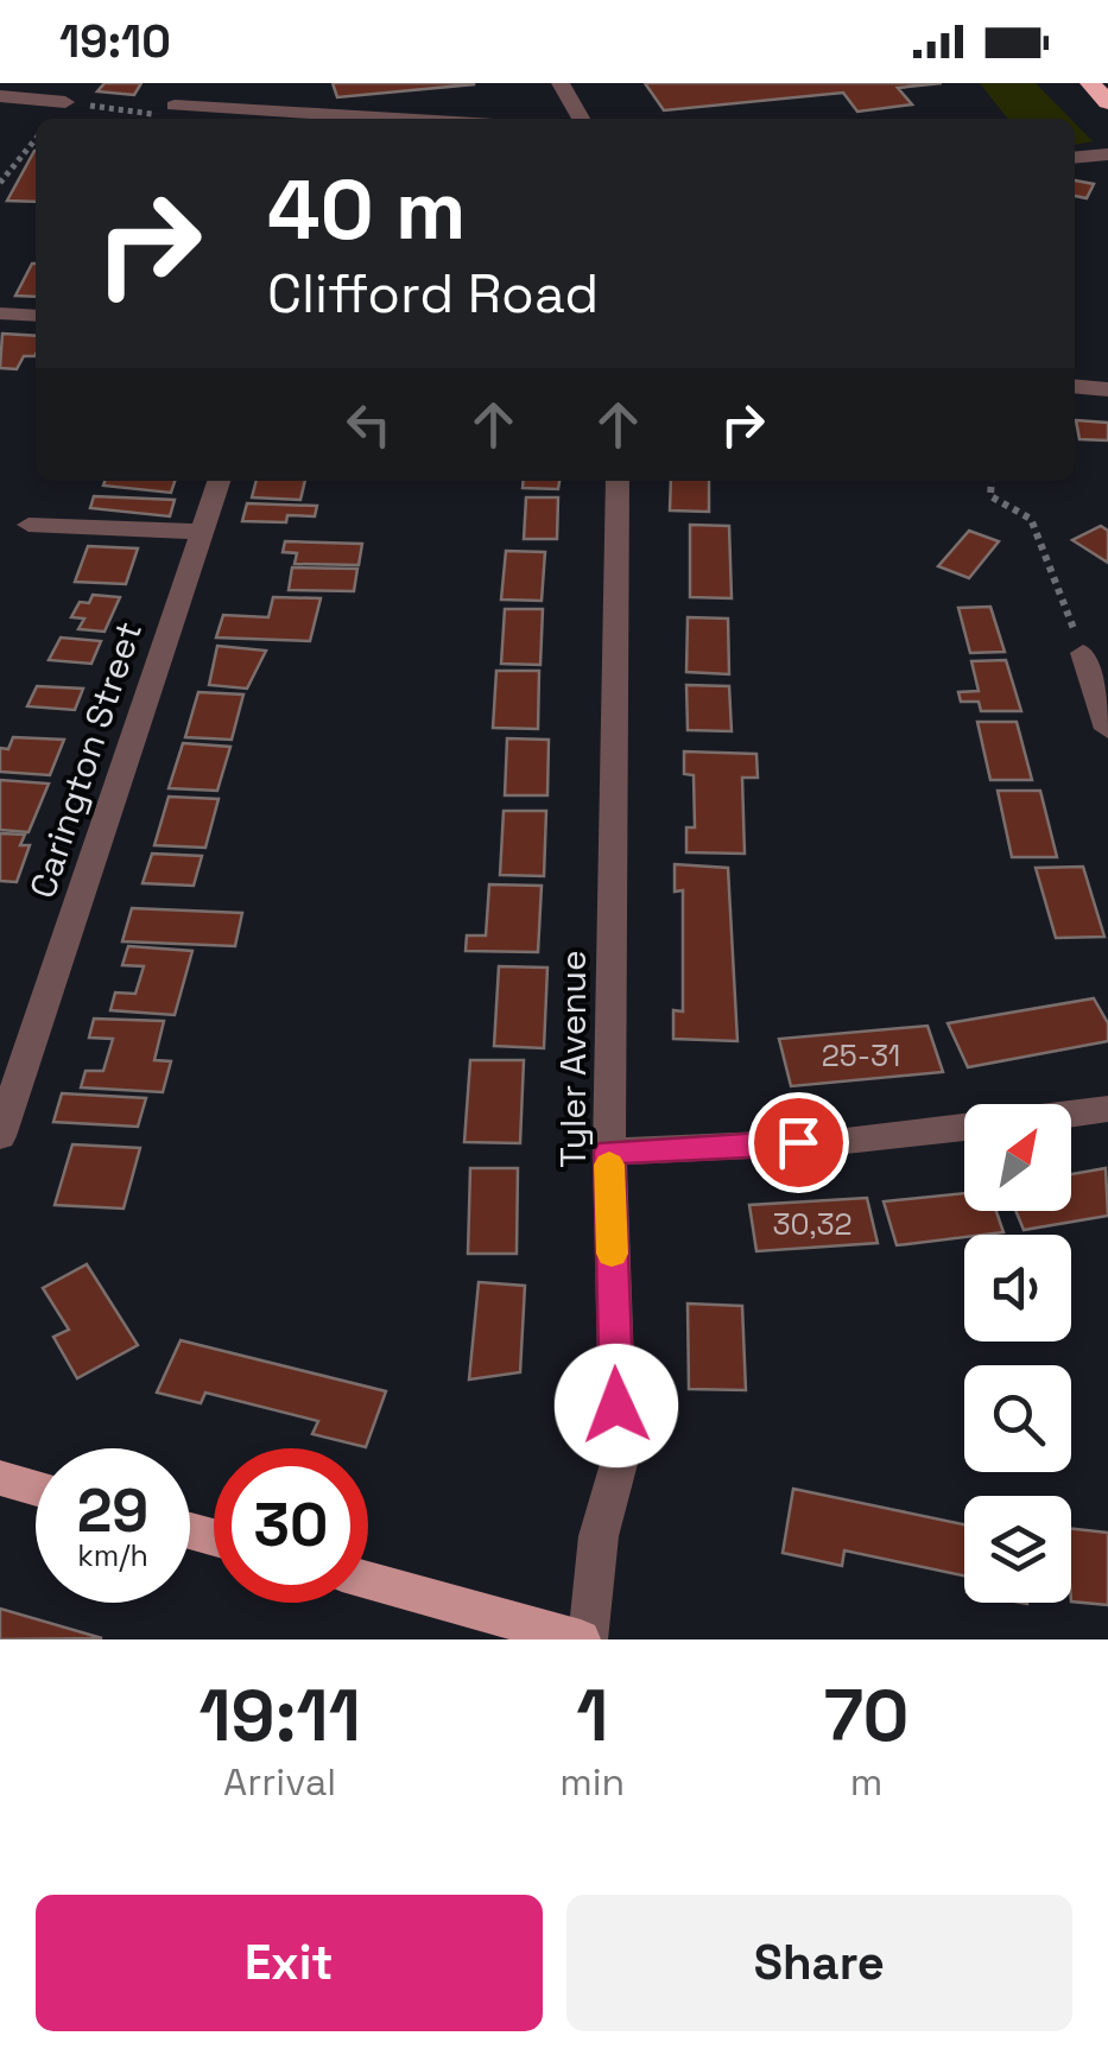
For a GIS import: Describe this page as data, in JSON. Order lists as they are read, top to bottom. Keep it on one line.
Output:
{"streets":{"street":["Carington Street","Tyler Avenue"]},"house_numbers":["25-31","30,32"],"north":"top right","page":{"status":"19:10","turn":["40 m","Clifford Road"],"speed":"29 km/h","limit":"30","eta":["19:11","Arrival","1","min","70","m"],"buttons":["Exit","Share"]}}
